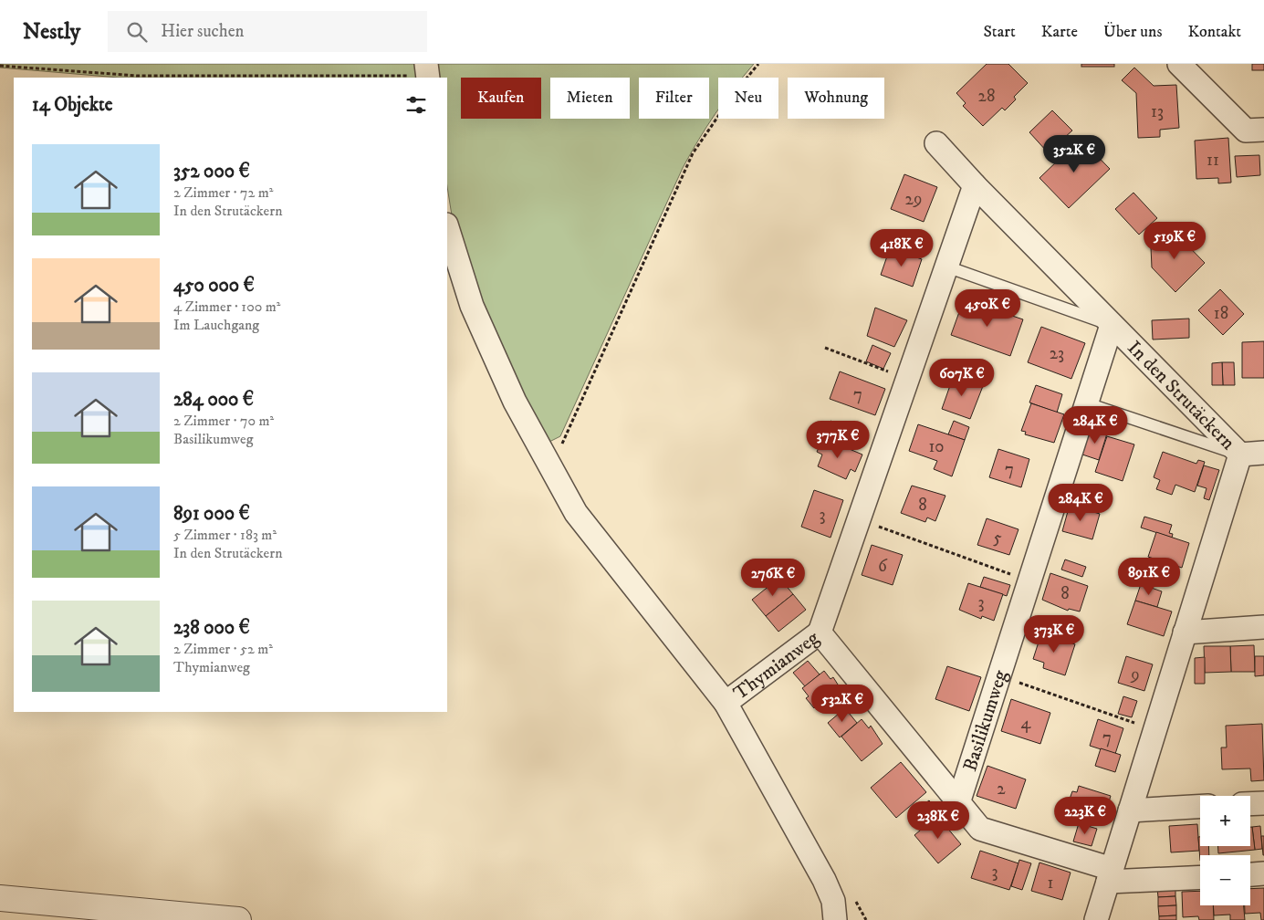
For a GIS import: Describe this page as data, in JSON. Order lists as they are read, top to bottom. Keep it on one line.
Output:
{"streets":{"street":["In den Strutäckern","Thymianweg","Basilikumweg"]},"crossings":[["In den Strutäckern","Thymianweg"],["In den Strutäckern","Basilikumweg"],["Thymianweg","Basilikumweg"]],"house_numbers":["28","13","11","29","18","23","7","10","7","8","3","5","6","8","3","9","4","7","2","3","1"],"page":{"header":"Nestly","search":"Hier suchen","nav":["Start","Karte","Über uns","Kontakt"],"chip":["Kaufen","Mieten","Filter","Neu","Wohnung"],"heading":"14 Objekte","list":[{"name":"352 000 €","note":"2 Zimmer · 72 m² · In den Strutäckern"},{"name":"450 000 €","note":"4 Zimmer · 100 m² · Im Lauchgang"},{"name":"284 000 €","note":"2 Zimmer · 70 m² · Basilikumweg"},{"name":"891 000 €","note":"5 Zimmer · 183 m² · In den Strutäckern"},{"name":"238 000 €","note":"2 Zimmer · 52 m² · Thymianweg"}],"price":["352K €","519K €","418K €","450K €","607K €","284K €","377K €","284K €","891K €","276K €","373K €","532K €","223K €","238K €"],"map_buttons":["+","−"]}}
